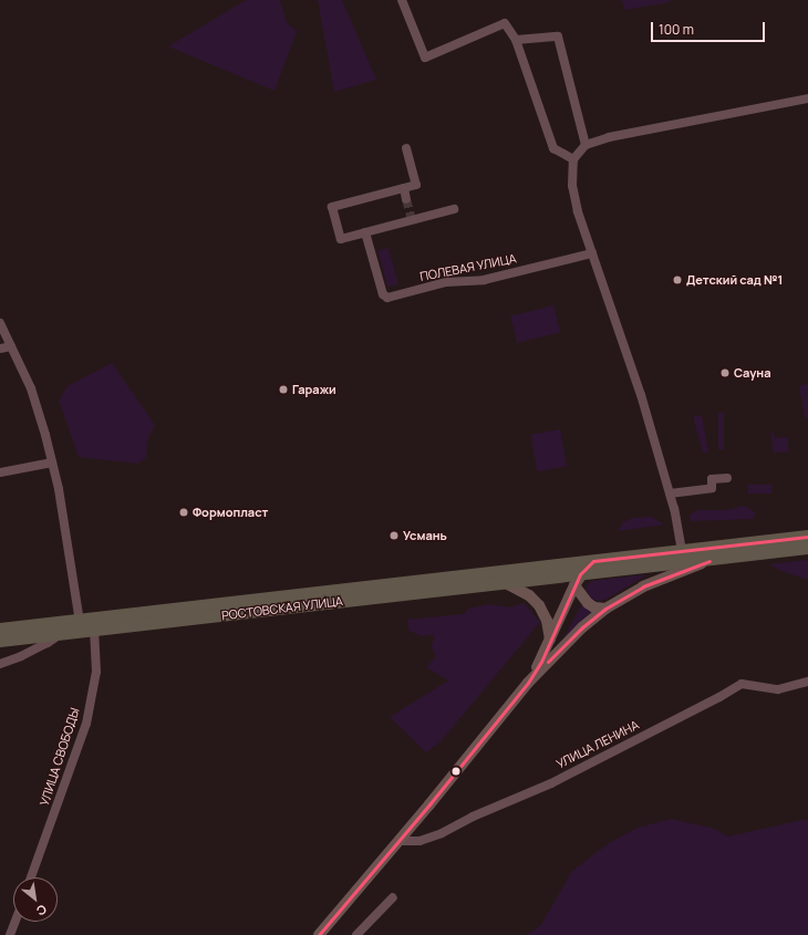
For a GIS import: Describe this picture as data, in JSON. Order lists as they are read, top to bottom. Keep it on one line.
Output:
{"streets":{"highway":["РОСТОВСКАЯ УЛИЦА"],"street":["ПОЛЕВАЯ УЛИЦА","УЛИЦА ЛЕНИНА","УЛИЦА СВОБОДЫ"]},"crossings":[["РОСТОВСКАЯ УЛИЦА","УЛИЦА СВОБОДЫ"]],"places":["Детский сад №1","Сауна","Гаражи","Формопласт","Усмань"],"scale_bar":"100 m","north":"bottom right"}
